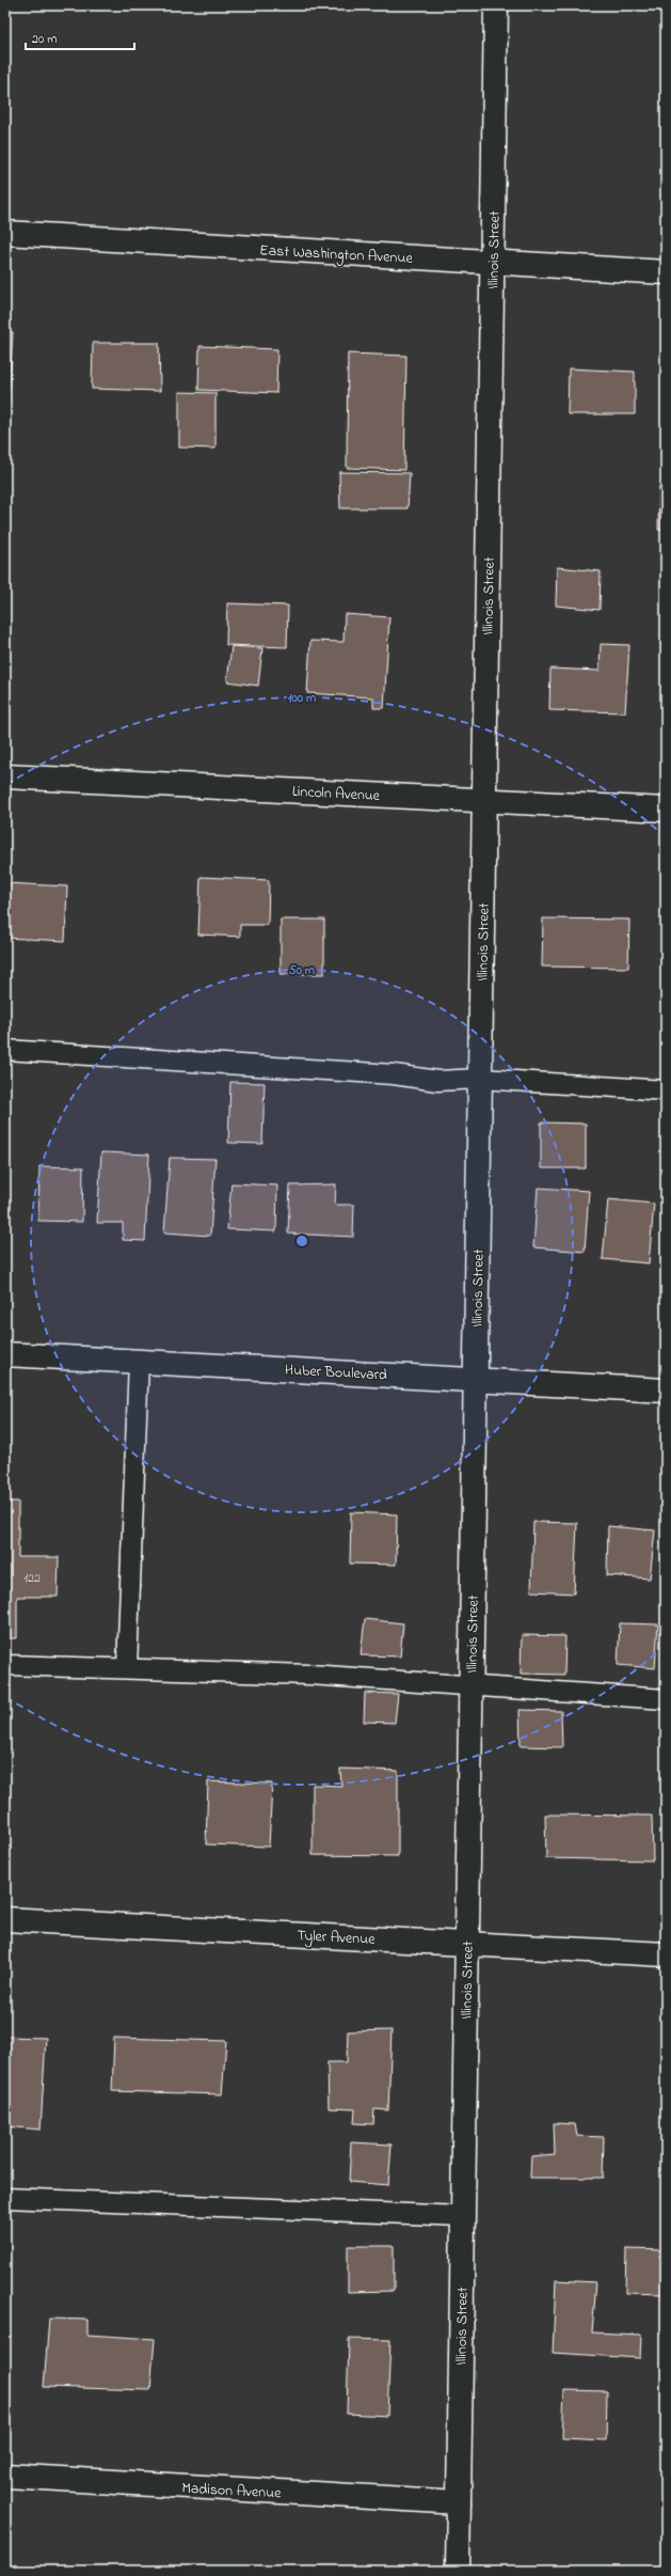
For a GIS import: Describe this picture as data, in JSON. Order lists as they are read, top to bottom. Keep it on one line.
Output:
{"streets":{"street":["Illinois Street","East Washington Avenue","Lincoln Avenue","Huber Boulevard","Tyler Avenue","Madison Avenue"]},"crossings":[["Illinois Street","East Washington Avenue"],["Illinois Street","Lincoln Avenue"],["Illinois Street","Huber Boulevard"],["Illinois Street","Tyler Avenue"],["Illinois Street","Madison Avenue"]],"house_numbers":["122"],"scale_bar":"20 m","rings":["100 m","50 m"]}
